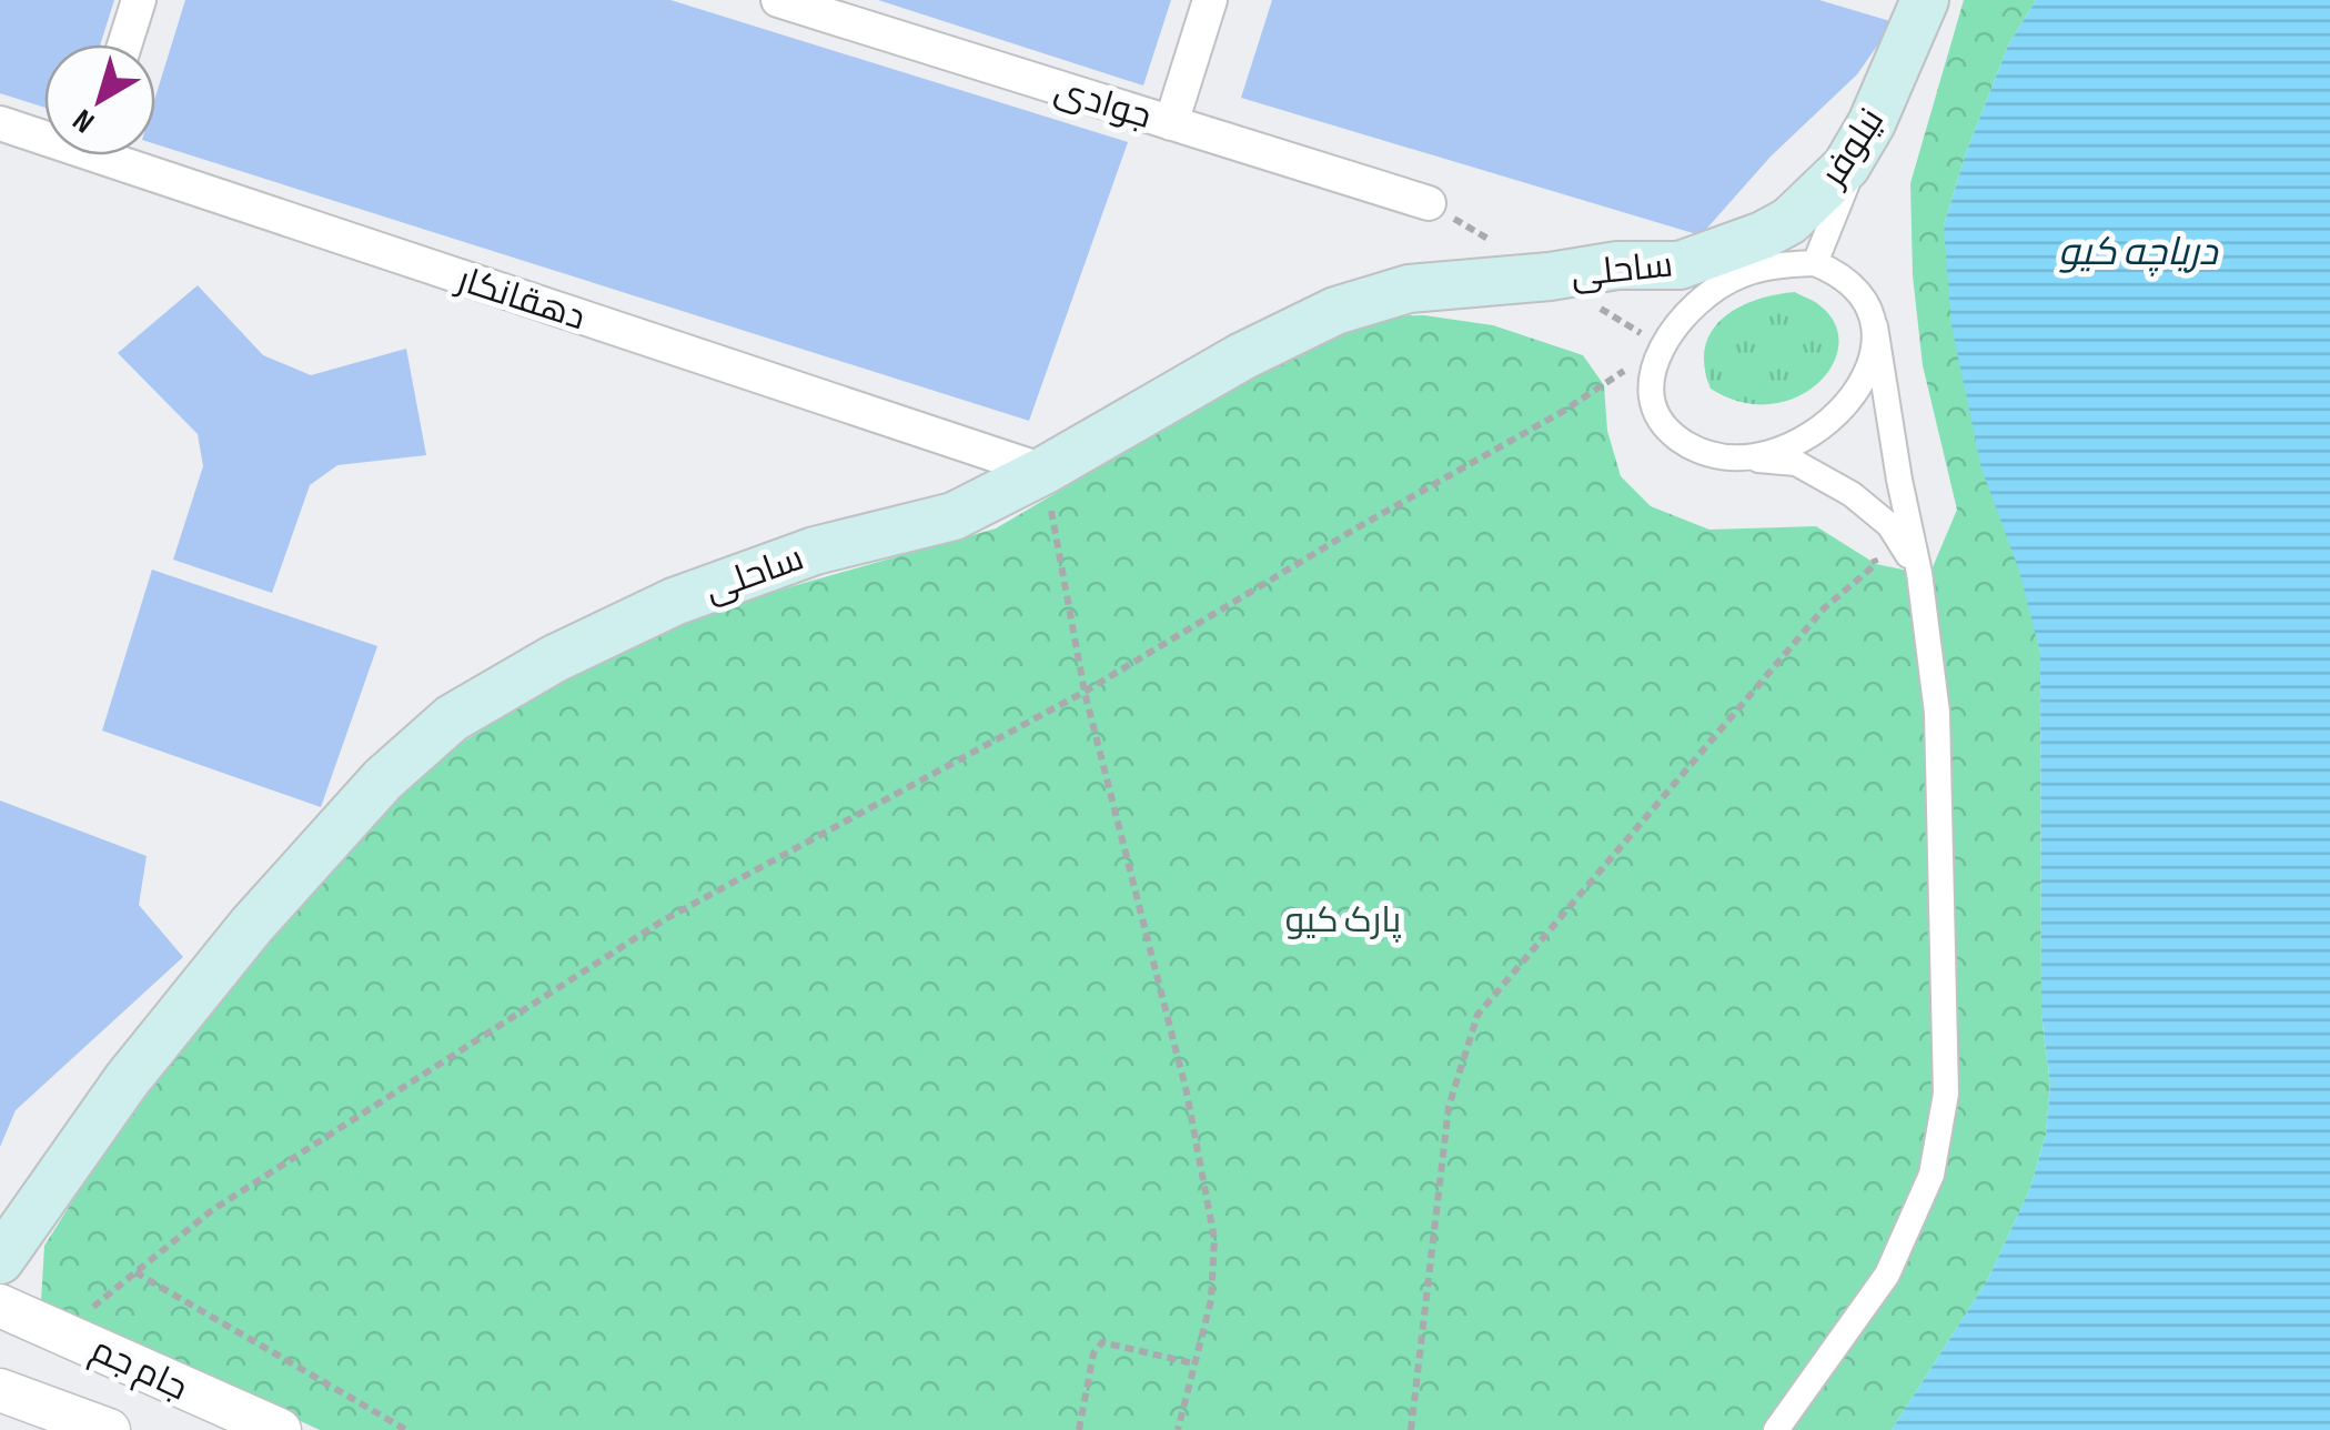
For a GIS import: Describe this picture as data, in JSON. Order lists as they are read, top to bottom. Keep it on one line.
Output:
{"streets":{"main road":["نیلوفر","ساحلی"],"street":["جوادی","دهقانکار","جام جم"]},"crossings":[["نیلوفر","ساحلی"],["ساحلی","دهقانکار"]],"water":["دریاچه کیو"],"parks":["پارک کیو"],"north":"bottom left"}
